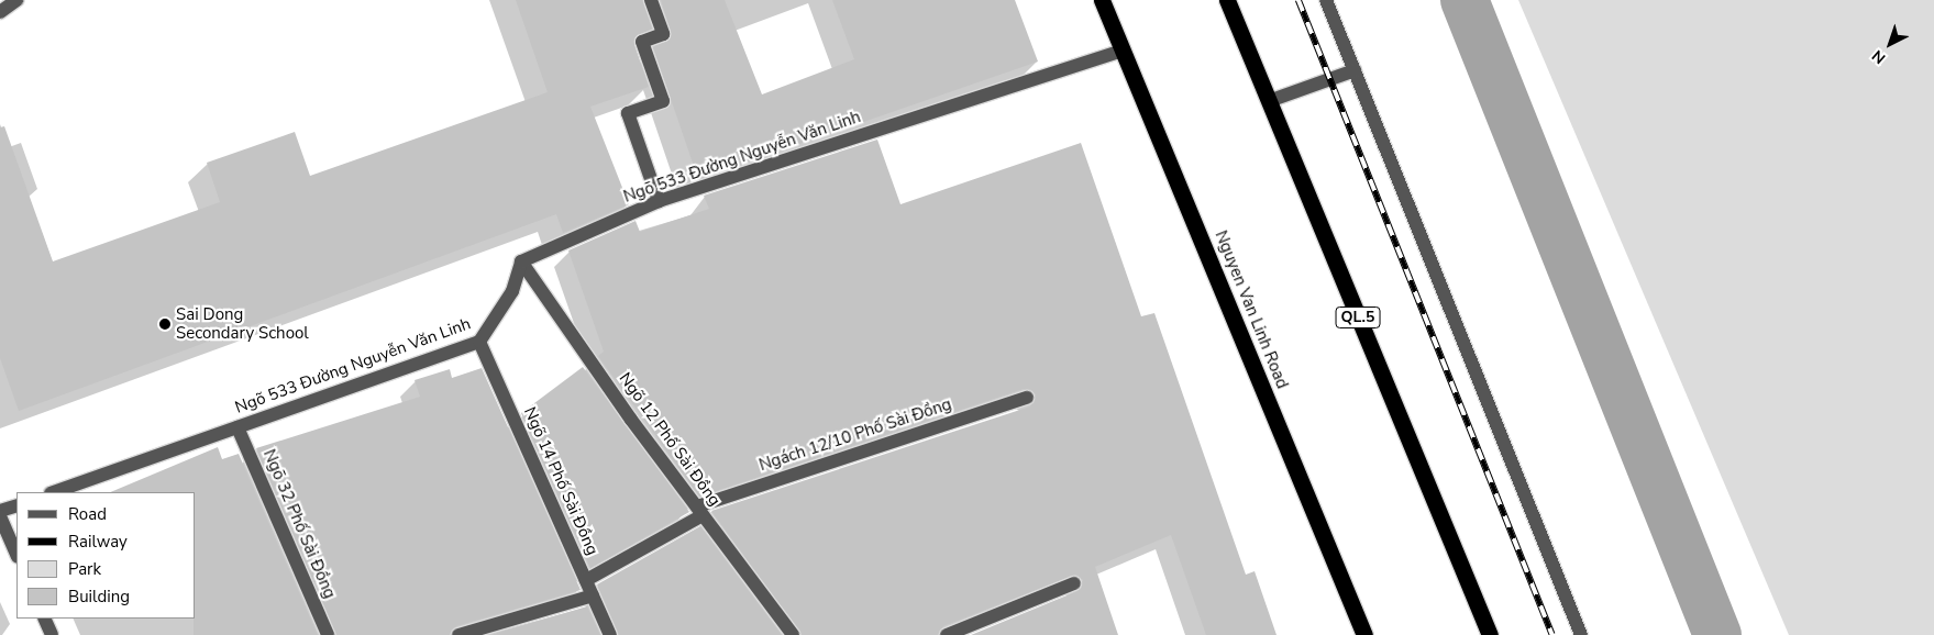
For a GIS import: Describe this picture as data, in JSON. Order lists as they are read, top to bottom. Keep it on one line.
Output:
{"streets":{"highway":["Nguyen Van Linh Road","QL.5"],"street":["Ngõ 533 Đường Nguyễn Văn Linh","Ngách 12/10 Phố Sài Đồng","Ngõ 12 Phố Sài Đồng","Ngõ 14 Phố Sài Đồng","Ngõ 32 Phố Sài Đồng"]},"crossings":[["Ngõ 533 Đường Nguyễn Văn Linh","Nguyen Van Linh Road"],["Ngõ 533 Đường Nguyễn Văn Linh","Ngõ 12 Phố Sài Đồng"],["Ngõ 533 Đường Nguyễn Văn Linh","Ngõ 14 Phố Sài Đồng"],["Ngõ 533 Đường Nguyễn Văn Linh","Ngõ 32 Phố Sài Đồng"],["Ngách 12/10 Phố Sài Đồng","Ngõ 12 Phố Sài Đồng"],["Ngách 12/10 Phố Sài Đồng","Ngõ 14 Phố Sài Đồng"]],"places":["Sai Dong Secondary School"],"legend":["Road","Railway","Park","Building"],"north":"bottom left"}
